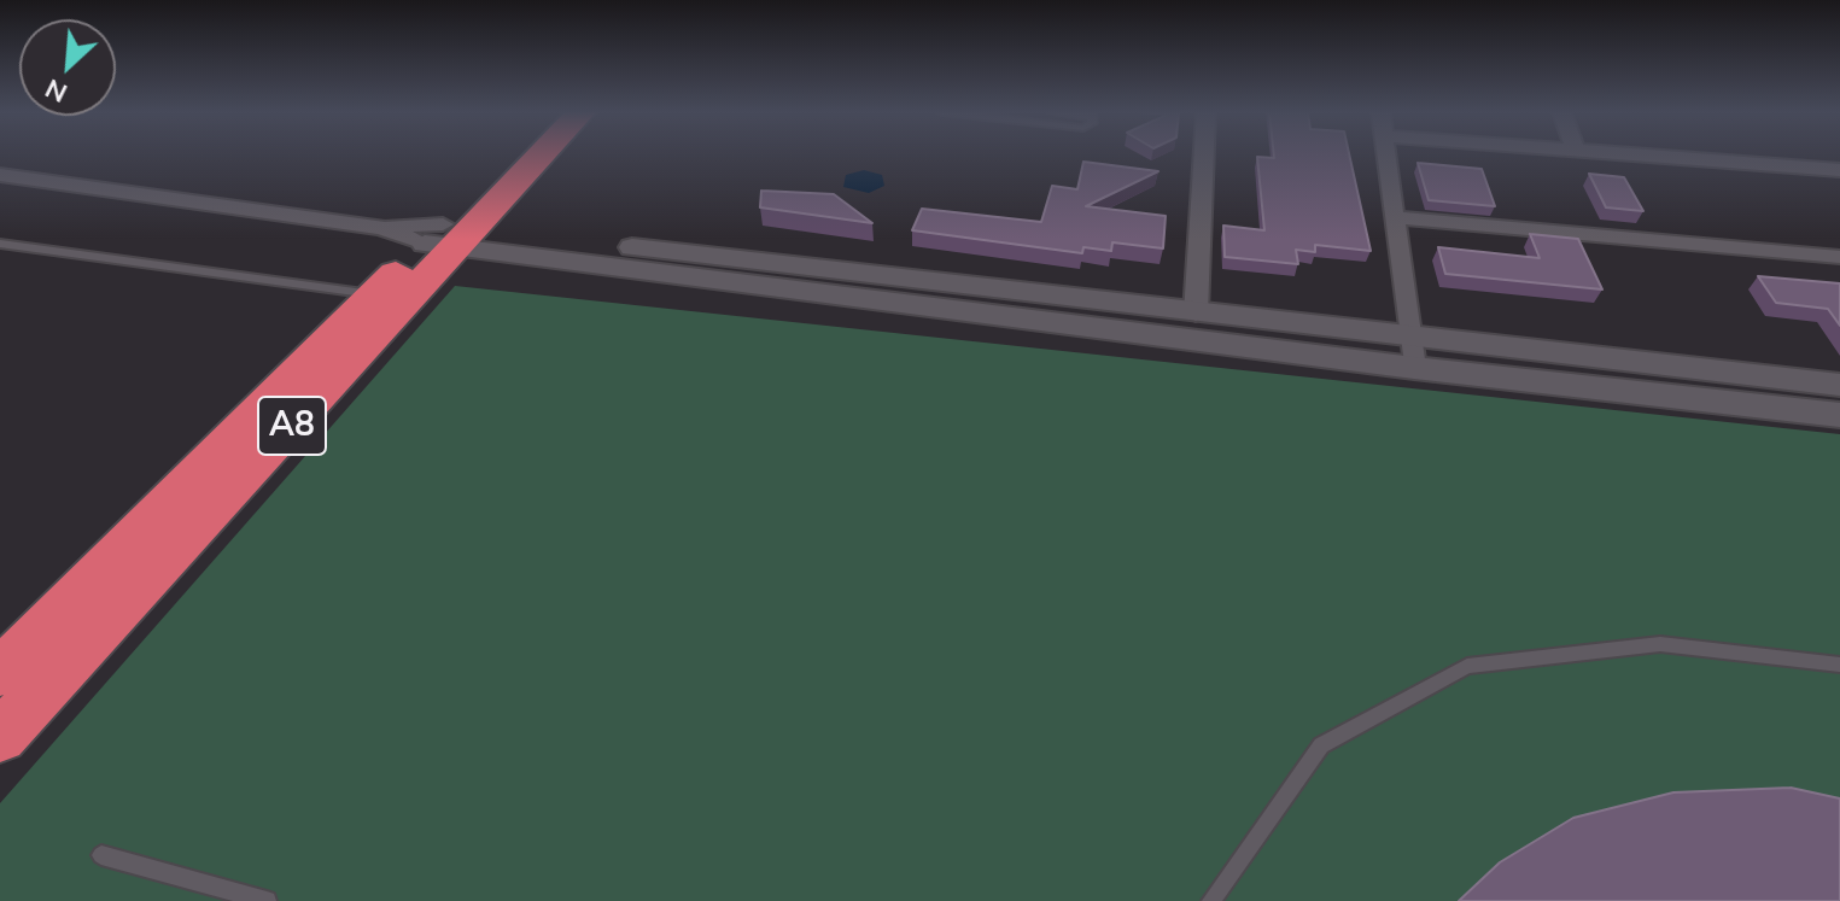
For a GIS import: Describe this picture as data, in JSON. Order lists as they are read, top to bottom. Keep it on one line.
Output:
{"streets":{"highway":["A8"]},"north":"bottom left"}
